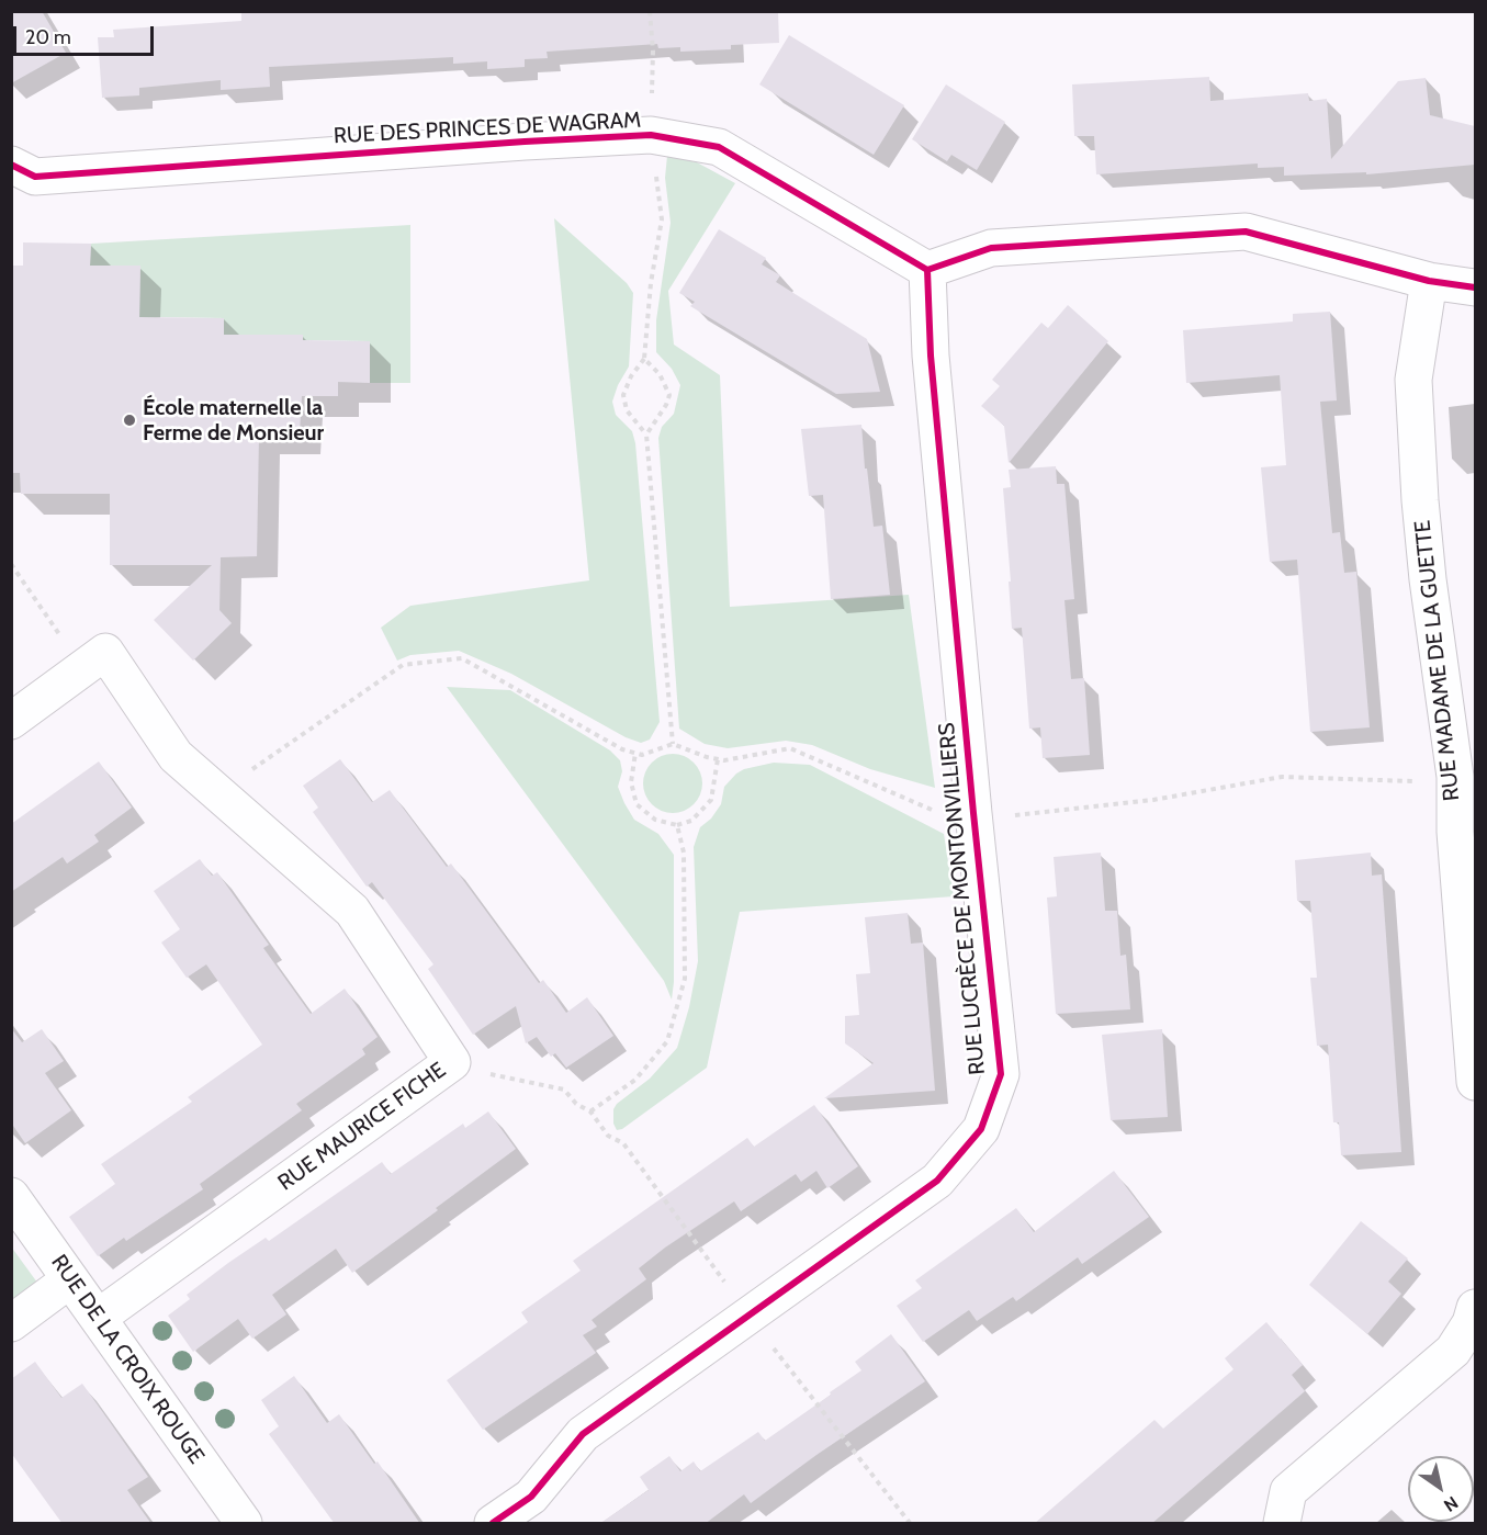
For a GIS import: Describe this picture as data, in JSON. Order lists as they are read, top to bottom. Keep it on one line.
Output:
{"streets":{"street":["RUE DES PRINCES DE WAGRAM","RUE MADAME DE LA GUETTE","RUE LUCRÈCE DE MONTONVILLIERS","RUE MAURICE FICHE","RUE DE LA CROIX ROUGE"]},"crossings":[["RUE DES PRINCES DE WAGRAM","RUE LUCRÈCE DE MONTONVILLIERS"],["RUE MAURICE FICHE","RUE DE LA CROIX ROUGE"]],"places":["École maternelle la Ferme de Monsieur"],"scale_bar":"20 m","north":"bottom right"}
